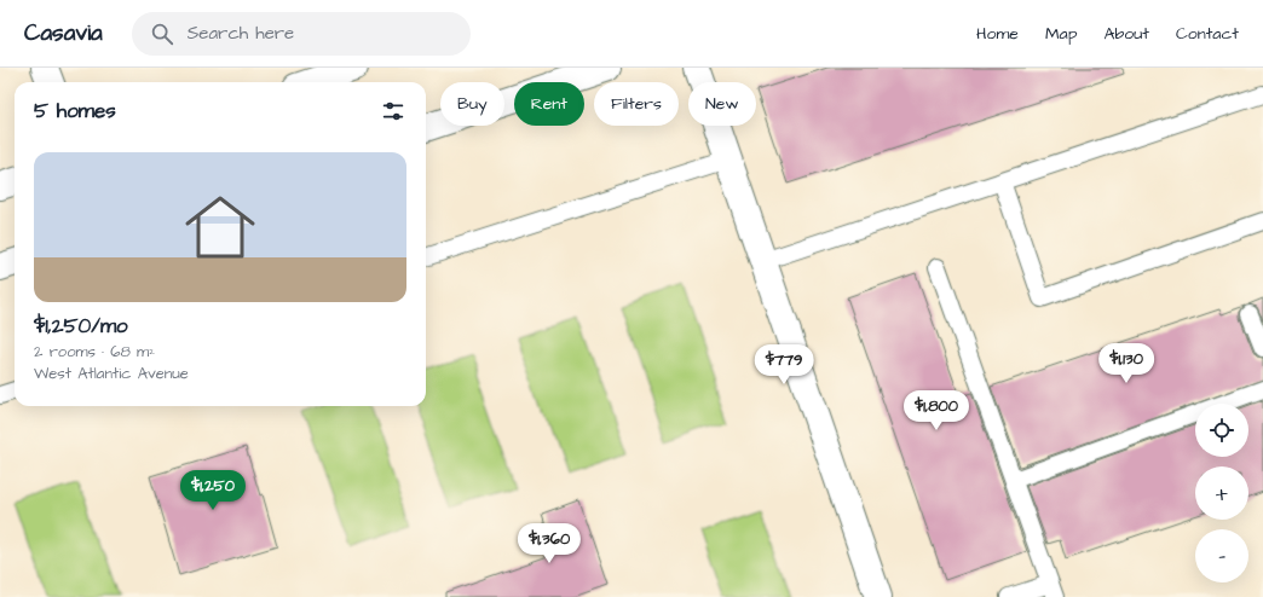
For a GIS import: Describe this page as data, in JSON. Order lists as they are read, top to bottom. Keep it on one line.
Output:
{"page":{"header":"Casavia","search":"Search here","nav":["Home","Map","About","Contact"],"chip":["Buy","Rent","Filters","New"],"heading":"5 homes","list":[{"name":"$1,250/mo","note":"2 rooms · 68 m² · West Atlantic Avenue"}],"price":["$1,130","$779","$1,800","$1,250","$1,360"],"map_buttons":["+","−"]}}
